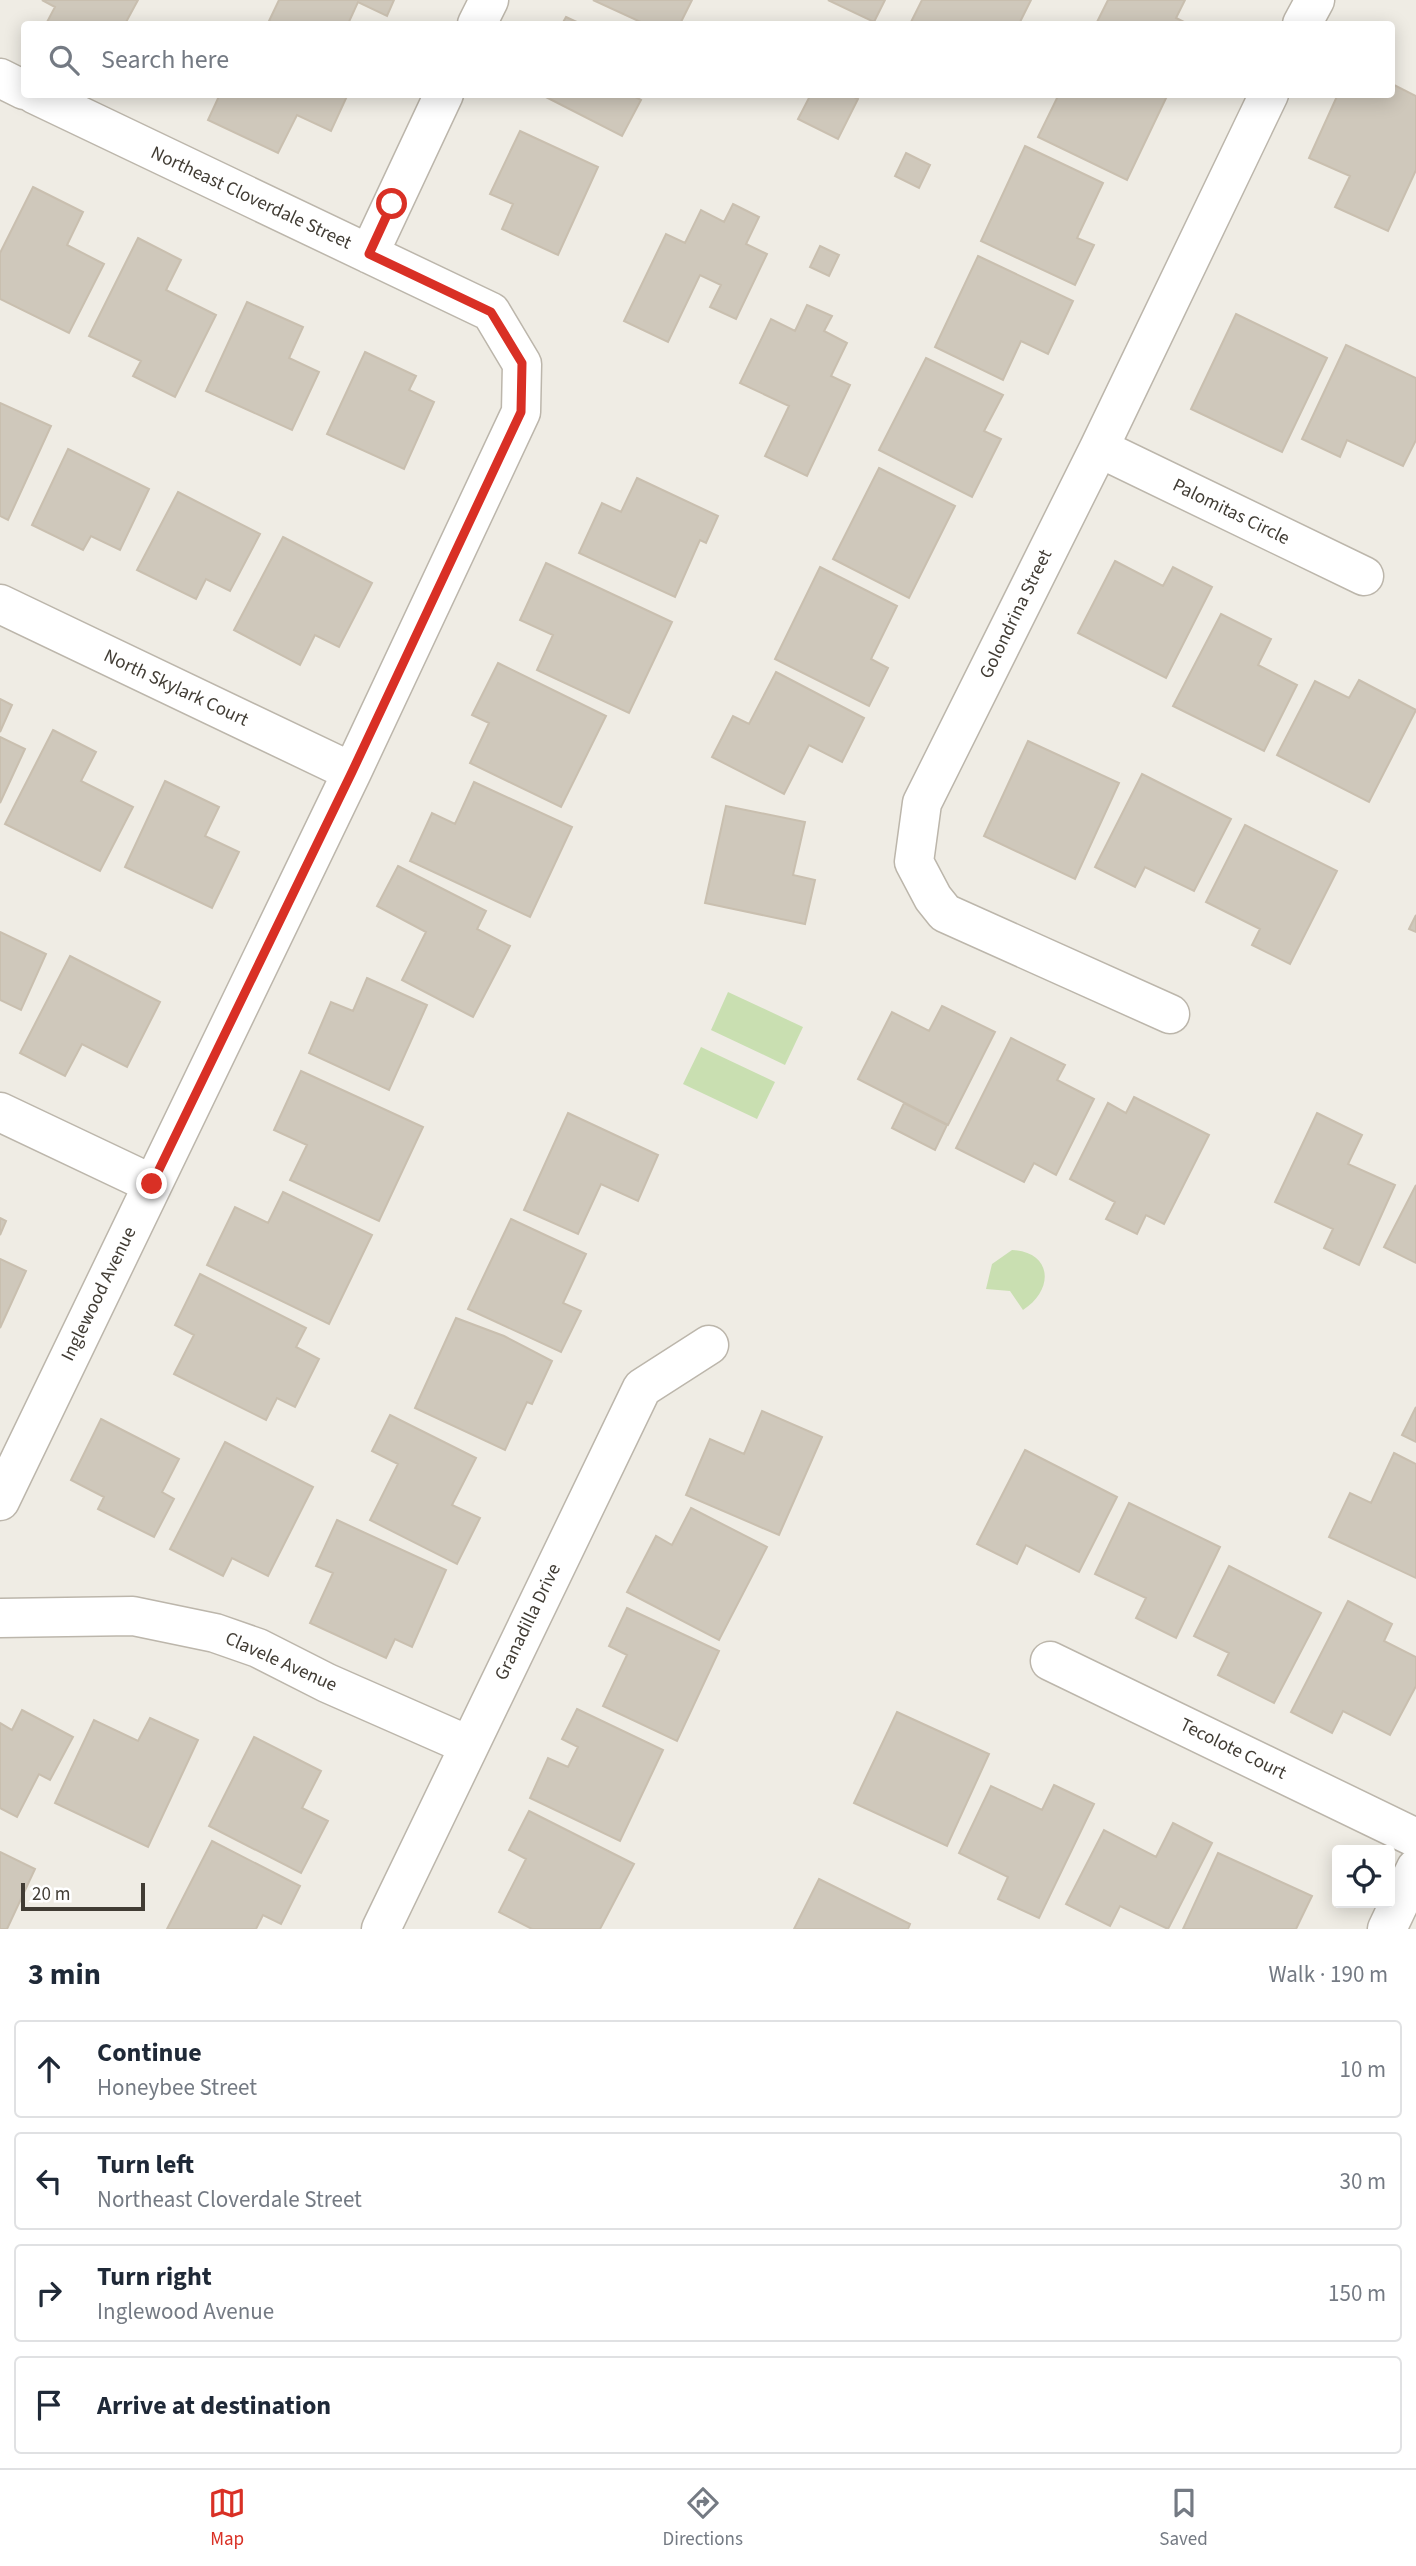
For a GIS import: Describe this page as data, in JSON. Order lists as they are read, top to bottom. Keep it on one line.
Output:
{"streets":{"street":["Northeast Cloverdale Street","Palomitas Circle","Golondrina Street","North Skylark Court","Inglewood Avenue","Granadilla Drive","Clavele Avenue","Tecolote Court"]},"crossings":[["Northeast Cloverdale Street","Inglewood Avenue"],["Palomitas Circle","Golondrina Street"],["North Skylark Court","Inglewood Avenue"],["Granadilla Drive","Clavele Avenue"]],"scale_bar":"20 m","page":{"search":"Search here","scale":"20 m","heading":["3 min","Walk · 190 m"],"list":[["Continue","Honeybee Street","10 m"],["Turn left","Northeast Cloverdale Street","30 m"],["Turn right","Inglewood Avenue","150 m"],"Arrive at destination"],"nav":["Map","Directions","Saved"]}}
